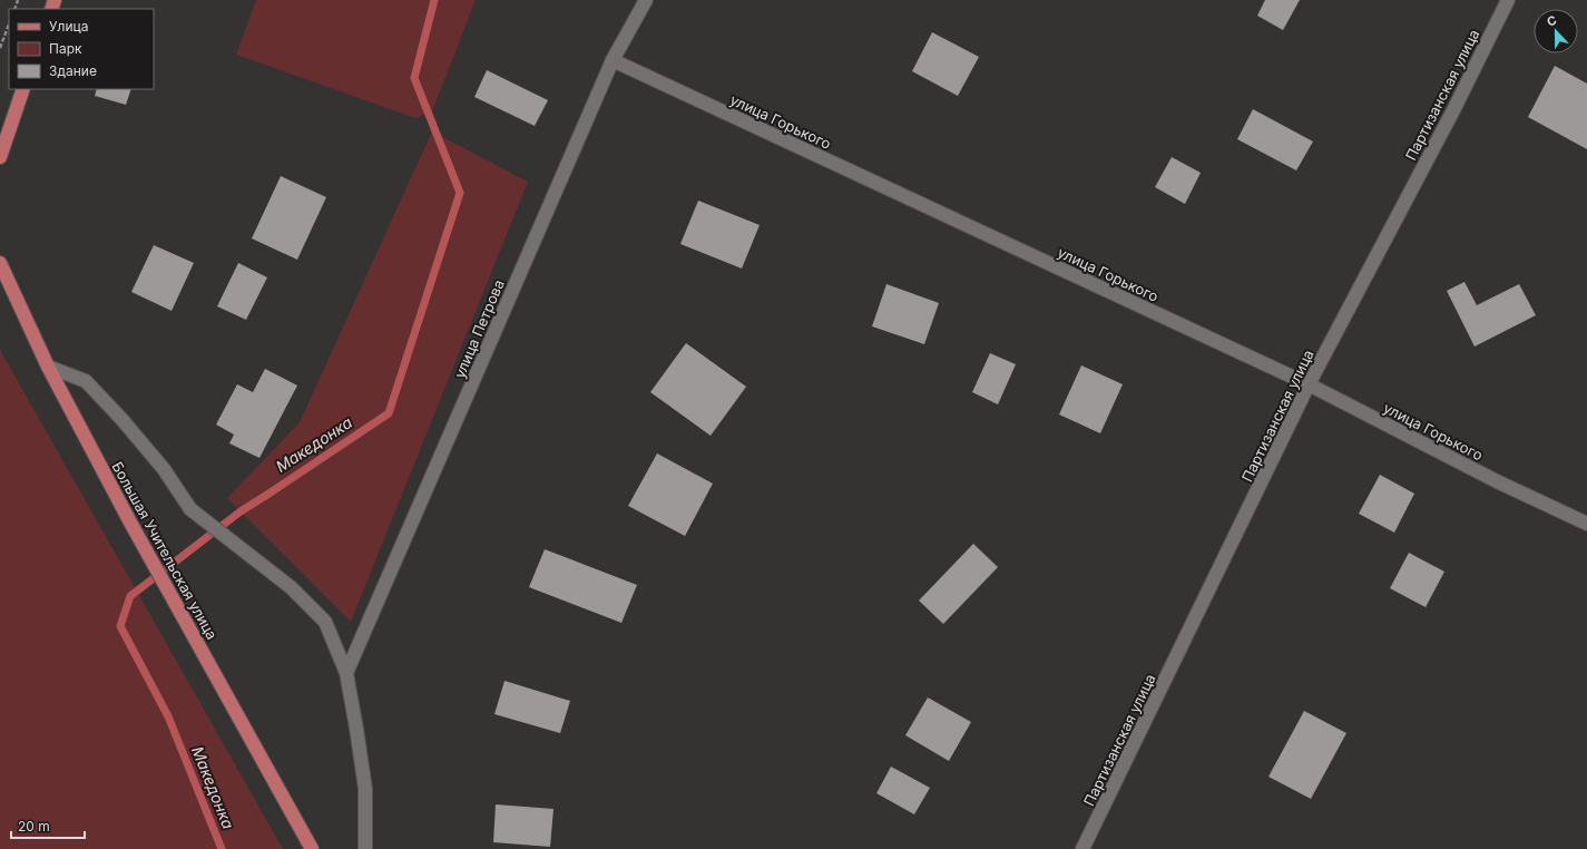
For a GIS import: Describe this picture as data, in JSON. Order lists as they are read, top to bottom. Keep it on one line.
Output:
{"streets":{"main road":["Большая Учительская улица"],"street":["Партизанская улица","улица Горького","улица Петрова"]},"crossings":[["Партизанская улица","улица Горького"],["улица Горького","улица Петрова"]],"water":["Македонка"],"legend":["Улица","Парк","Здание"],"scale_bar":"20 m","north":"top"}
